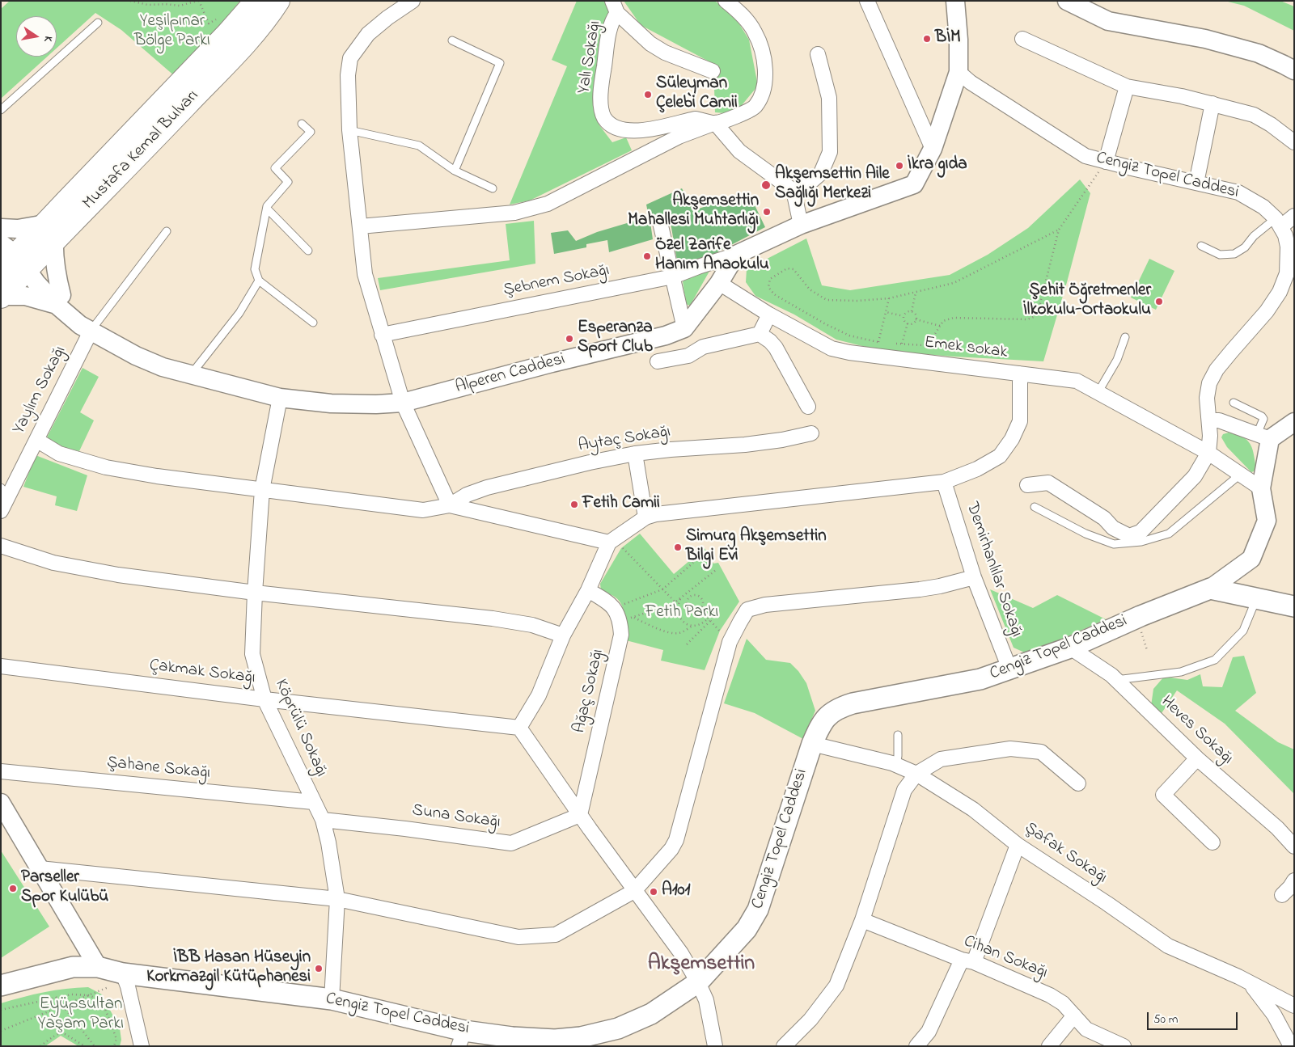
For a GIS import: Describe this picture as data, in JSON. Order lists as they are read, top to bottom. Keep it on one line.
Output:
{"streets":{"main road":["Mustafa Kemal Bulvarı","Cengiz Topel Caddesi"],"street":["Yalı Sokağı","Şebnem Sokağı","Emek sokak","Alperen Caddesi","Yaylım Sokağı","Aytaç Sokağı","Demirhanlılar Sokağı","Çakmak Sokağı","Ağaç Sokağı","Köprülü Sokağı","Heves Sokağı","Şahane Sokağı","Suna Sokağı","Şafak Sokağı","Cihan Sokağı"]},"crossings":[["Mustafa Kemal Bulvarı","Alperen Caddesi"],["Cengiz Topel Caddesi","Emek sokak"],["Cengiz Topel Caddesi","Demirhanlılar Sokağı"],["Cengiz Topel Caddesi","Köprülü Sokağı"],["Cengiz Topel Caddesi","Heves Sokağı"],["Cengiz Topel Caddesi","Şafak Sokağı"],["Alperen Caddesi","Yaylım Sokağı"],["Alperen Caddesi","Köprülü Sokağı"],["Çakmak Sokağı","Köprülü Sokağı"],["Ağaç Sokağı","Suna Sokağı"],["Köprülü Sokağı","Şahane Sokağı"],["Köprülü Sokağı","Suna Sokağı"]],"districts":["Akşemsettin"],"parks":["Yeşilpınar Bölge Parkı","Fetih Parkı","Eyüpsultan Yaşam Parkı"],"places":["BİM","Süleyman Çelebi Camii","İkra gıda","Akşemsettin Aile Sağlığı Merkezi","Akşemsettin Mahallesi Muhtarlığı","Özel Zarife Hanım Anaokulu","Şehit Öğretmenler İlkokulu-Ortaokulu","Esperanza Sport Club","Fetih Camii","Simurg Akşemsettin Bilgi Evi","Parseller Spor Kulübü","A101","İBB Hasan Hüseyin Korkmazgil Kütüphanesi"],"scale_bar":"50 m","north":"right"}
